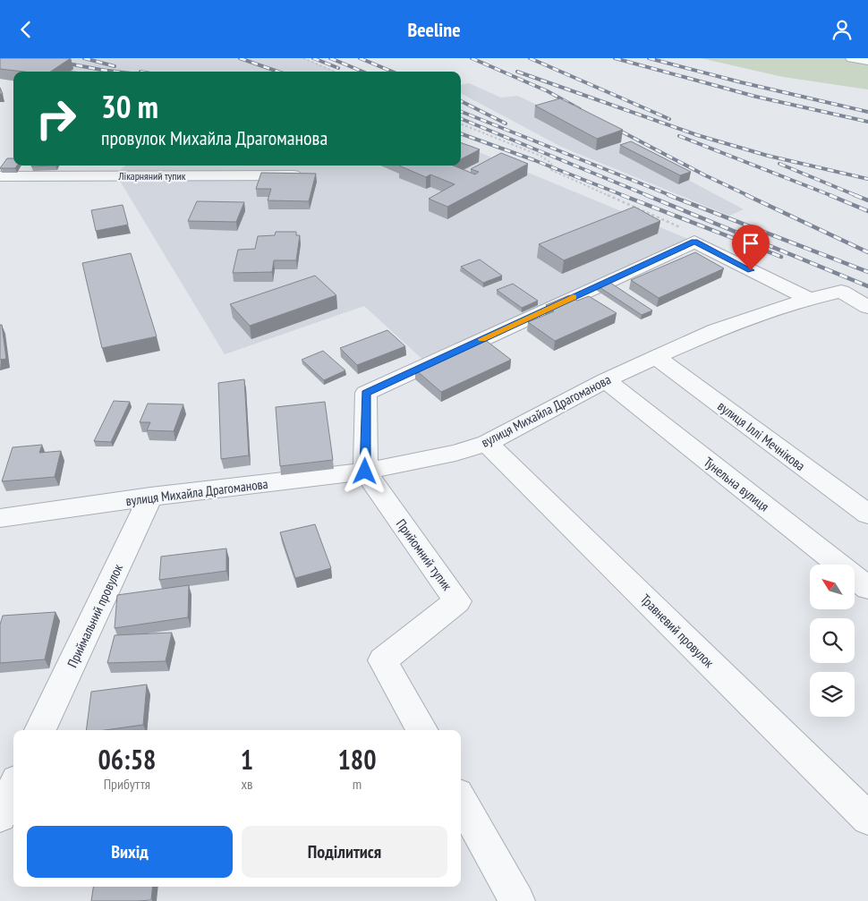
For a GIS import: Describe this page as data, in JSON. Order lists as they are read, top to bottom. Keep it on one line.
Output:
{"streets":{"street":["Лікарняний тупик","вулиця Михайла Драгоманова","вулиця Іллі Мечнікова","Тунельна вулиця","Прийомний тупик","Приймальний провулок","Травневий провулок"]},"crossings":[["вулиця Михайла Драгоманова","вулиця Іллі Мечнікова"],["вулиця Михайла Драгоманова","Тунельна вулиця"],["вулиця Михайла Драгоманова","Прийомний тупик"],["вулиця Михайла Драгоманова","Приймальний провулок"],["вулиця Михайла Драгоманова","Травневий провулок"]],"north":"top left","page":{"header":"Beeline","turn":["30 m","провулок Михайла Драгоманова"],"eta":["06:58","Прибуття","1","хв","180","m"],"buttons":["Вихід","Поділитися"]}}
